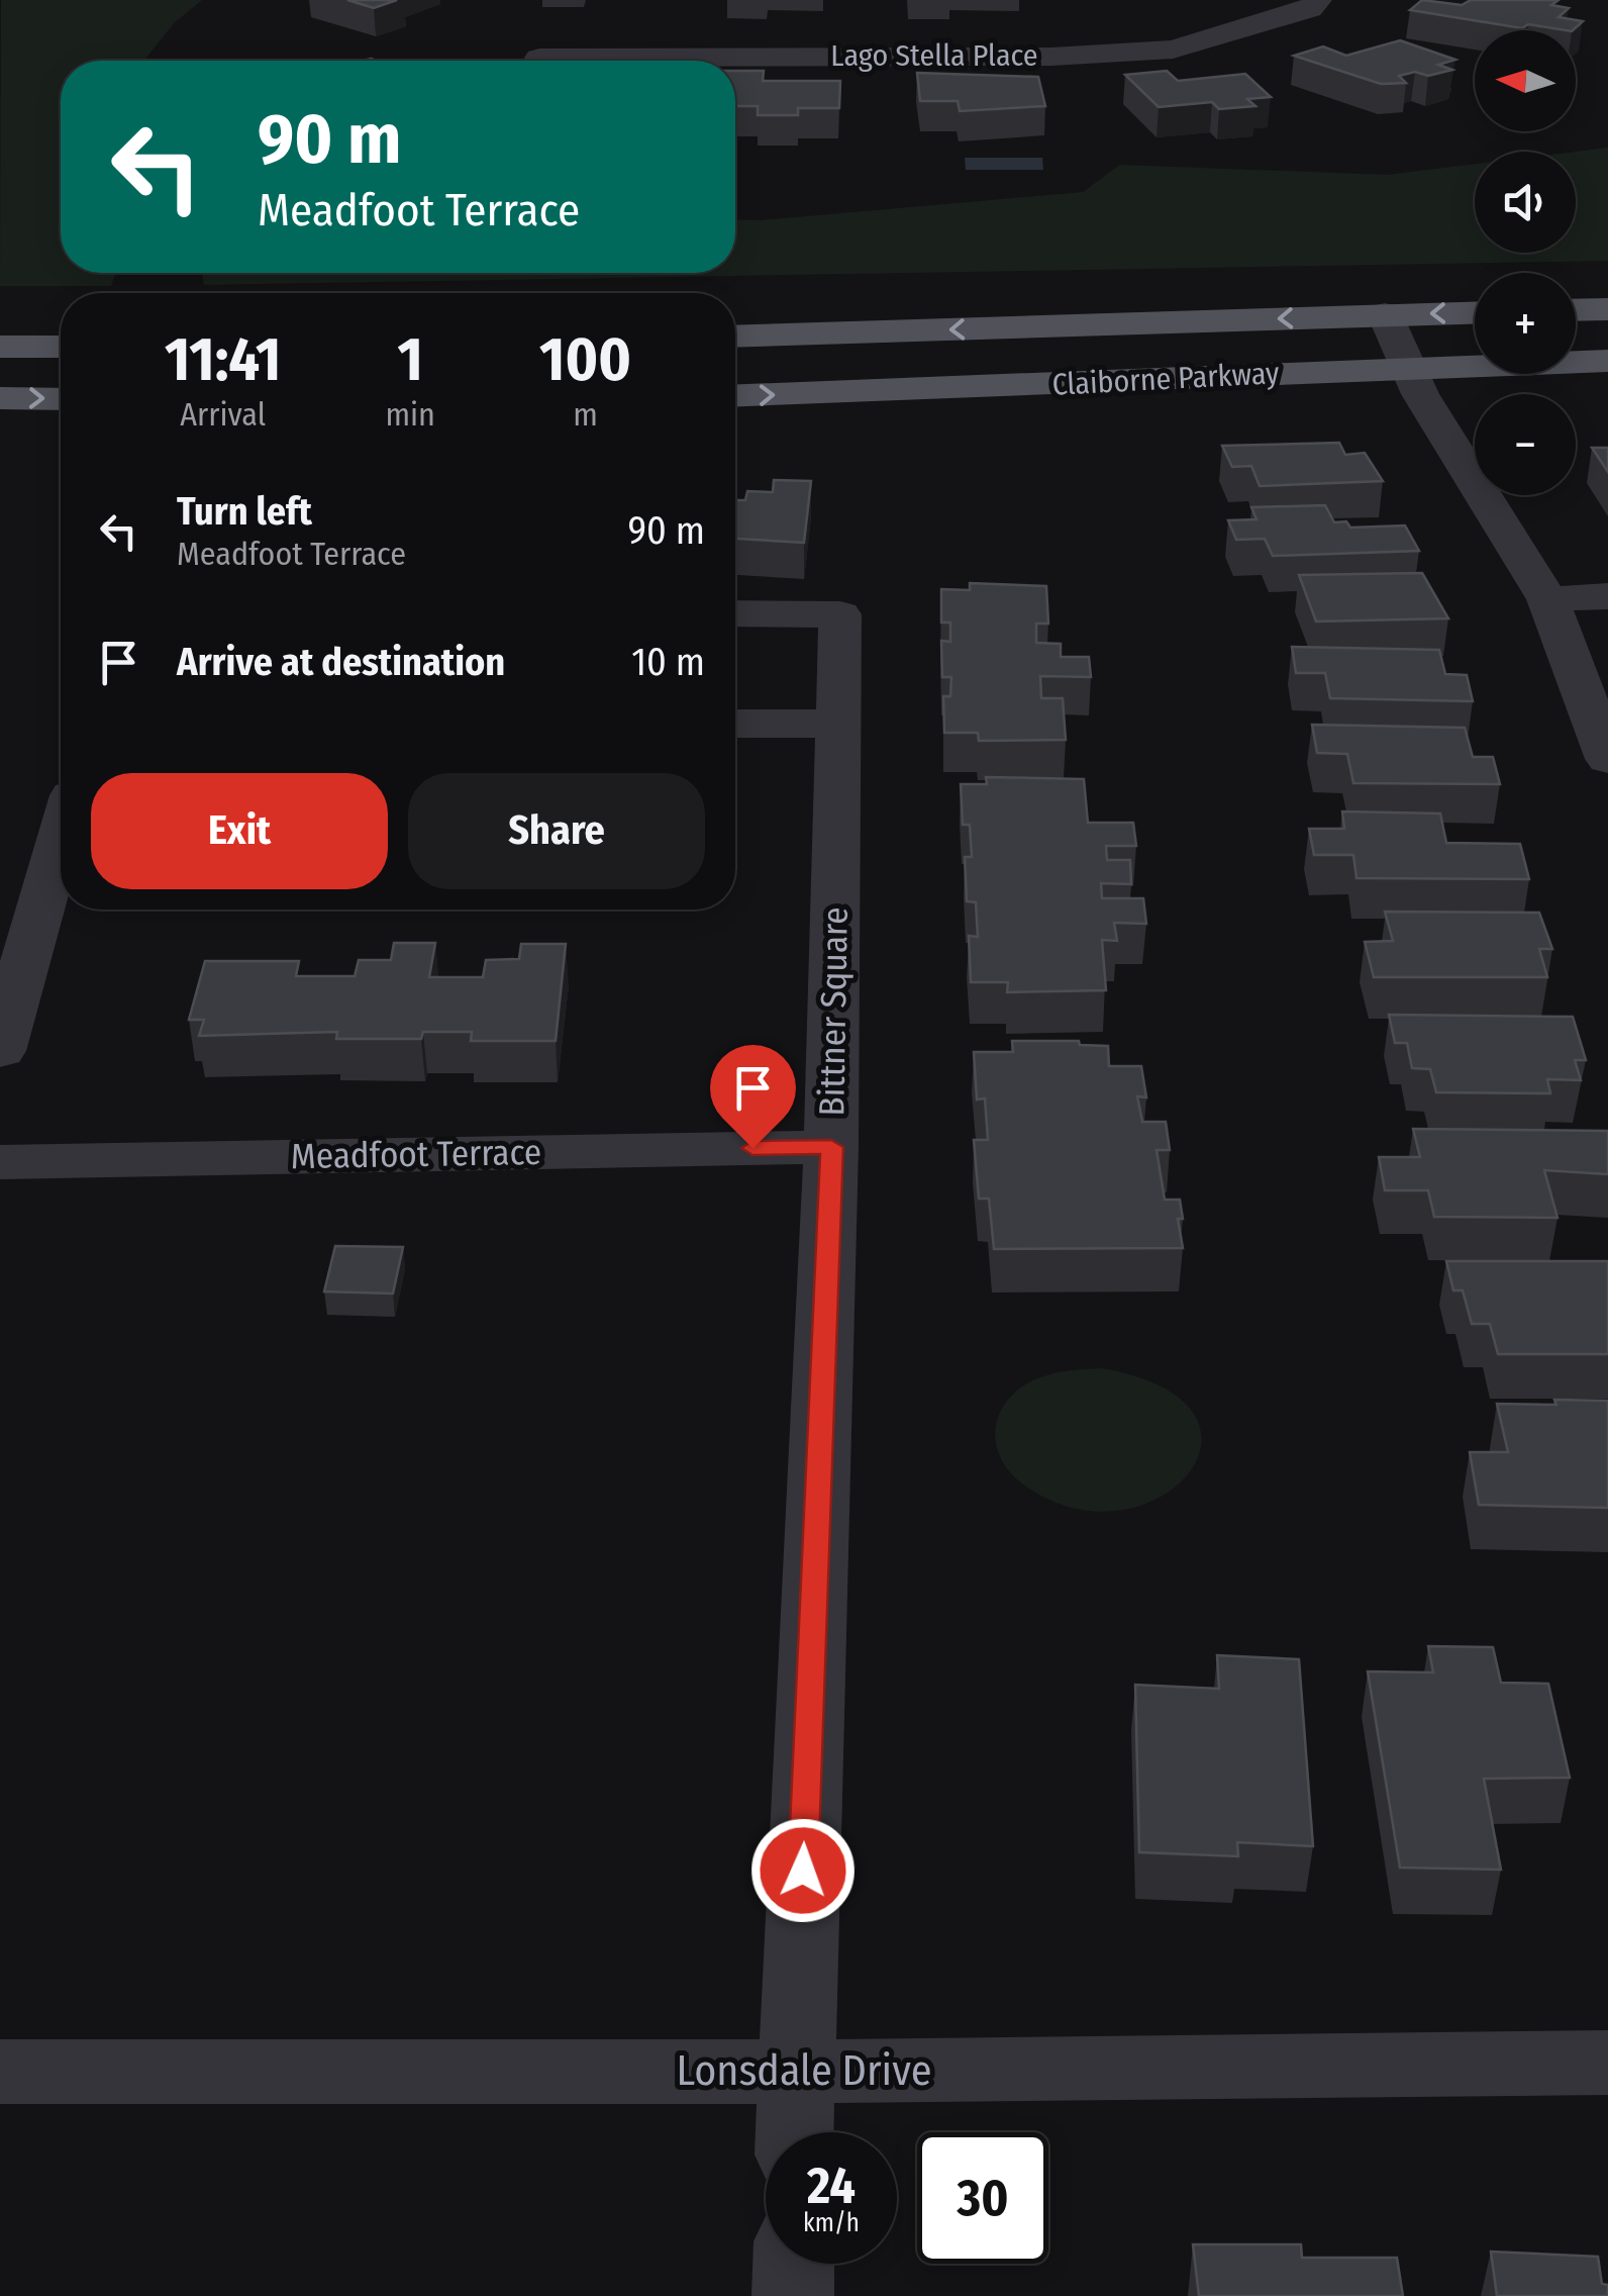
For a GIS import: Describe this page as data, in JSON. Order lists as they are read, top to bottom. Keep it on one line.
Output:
{"streets":{"main road":["Claiborne Parkway"],"street":["Lago Stella Place","Bittner Square","Meadfoot Terrace","Lonsdale Drive"]},"crossings":[["Bittner Square","Meadfoot Terrace"],["Bittner Square","Lonsdale Drive"]],"north":"left","page":{"map_buttons":["+","−"],"turn":["90 m","Meadfoot Terrace"],"eta":["11:41","Arrival","1","min","100","m"],"list":[{"name":"Turn left","note":"Meadfoot Terrace","value":"90 m"},{"name":"Arrive at destination","value":"10 m"}],"buttons":["Exit","Share"],"speed":"24 km/h","limit":"30"}}
